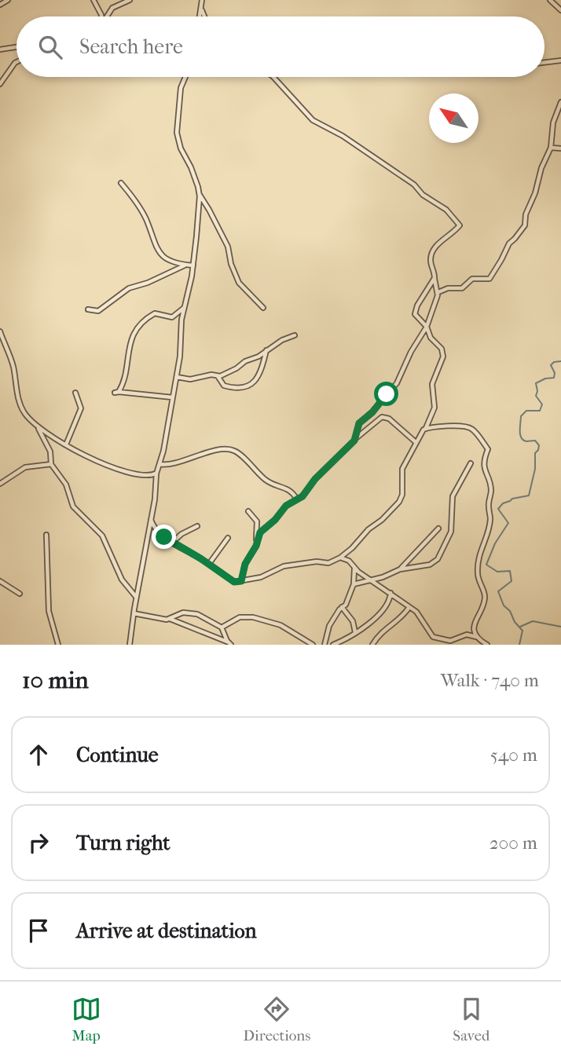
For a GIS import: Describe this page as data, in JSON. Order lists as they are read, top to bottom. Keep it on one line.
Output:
{"north":"top left","page":{"search":"Search here","heading":["10 min","Walk · 740 m"],"list":[["Continue","540 m"],["Turn right","200 m"],"Arrive at destination"],"nav":["Map","Directions","Saved"]}}
